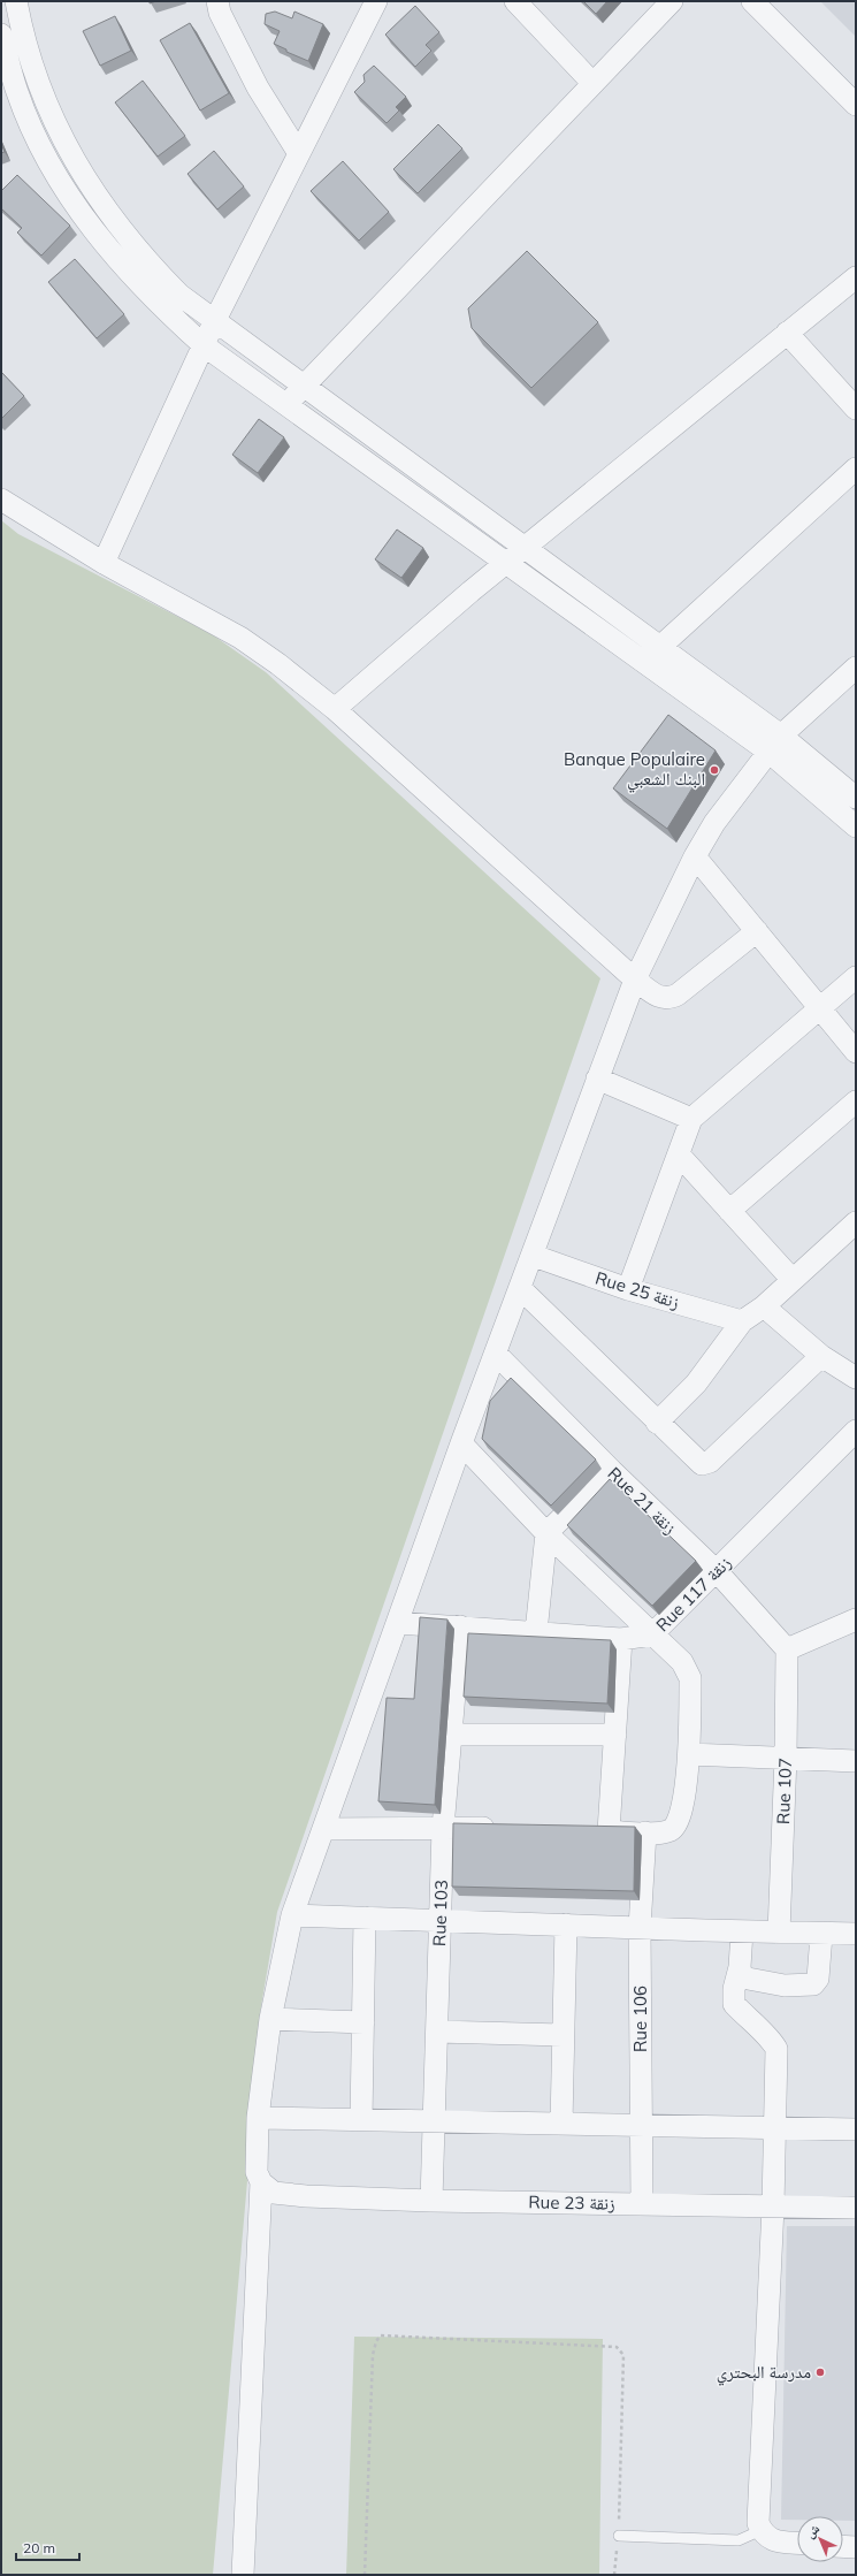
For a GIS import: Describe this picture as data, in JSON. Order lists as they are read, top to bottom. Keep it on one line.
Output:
{"streets":{"street":["Rue 25 زنقة","Rue 21 زنقة","Rue 117 زنقة","Rue 107","Rue 103","Rue 106","Rue 23 زنقة"]},"crossings":[["Rue 21 زنقة","Rue 117 زنقة"],["Rue 21 زنقة","Rue 107"],["Rue 117 زنقة","Rue 103"],["Rue 103","Rue 23 زنقة"],["Rue 106","Rue 23 زنقة"]],"places":["Banque Populaire البنك الشعبي","مدرسة البحتري"],"scale_bar":"20 m","north":"top left"}
